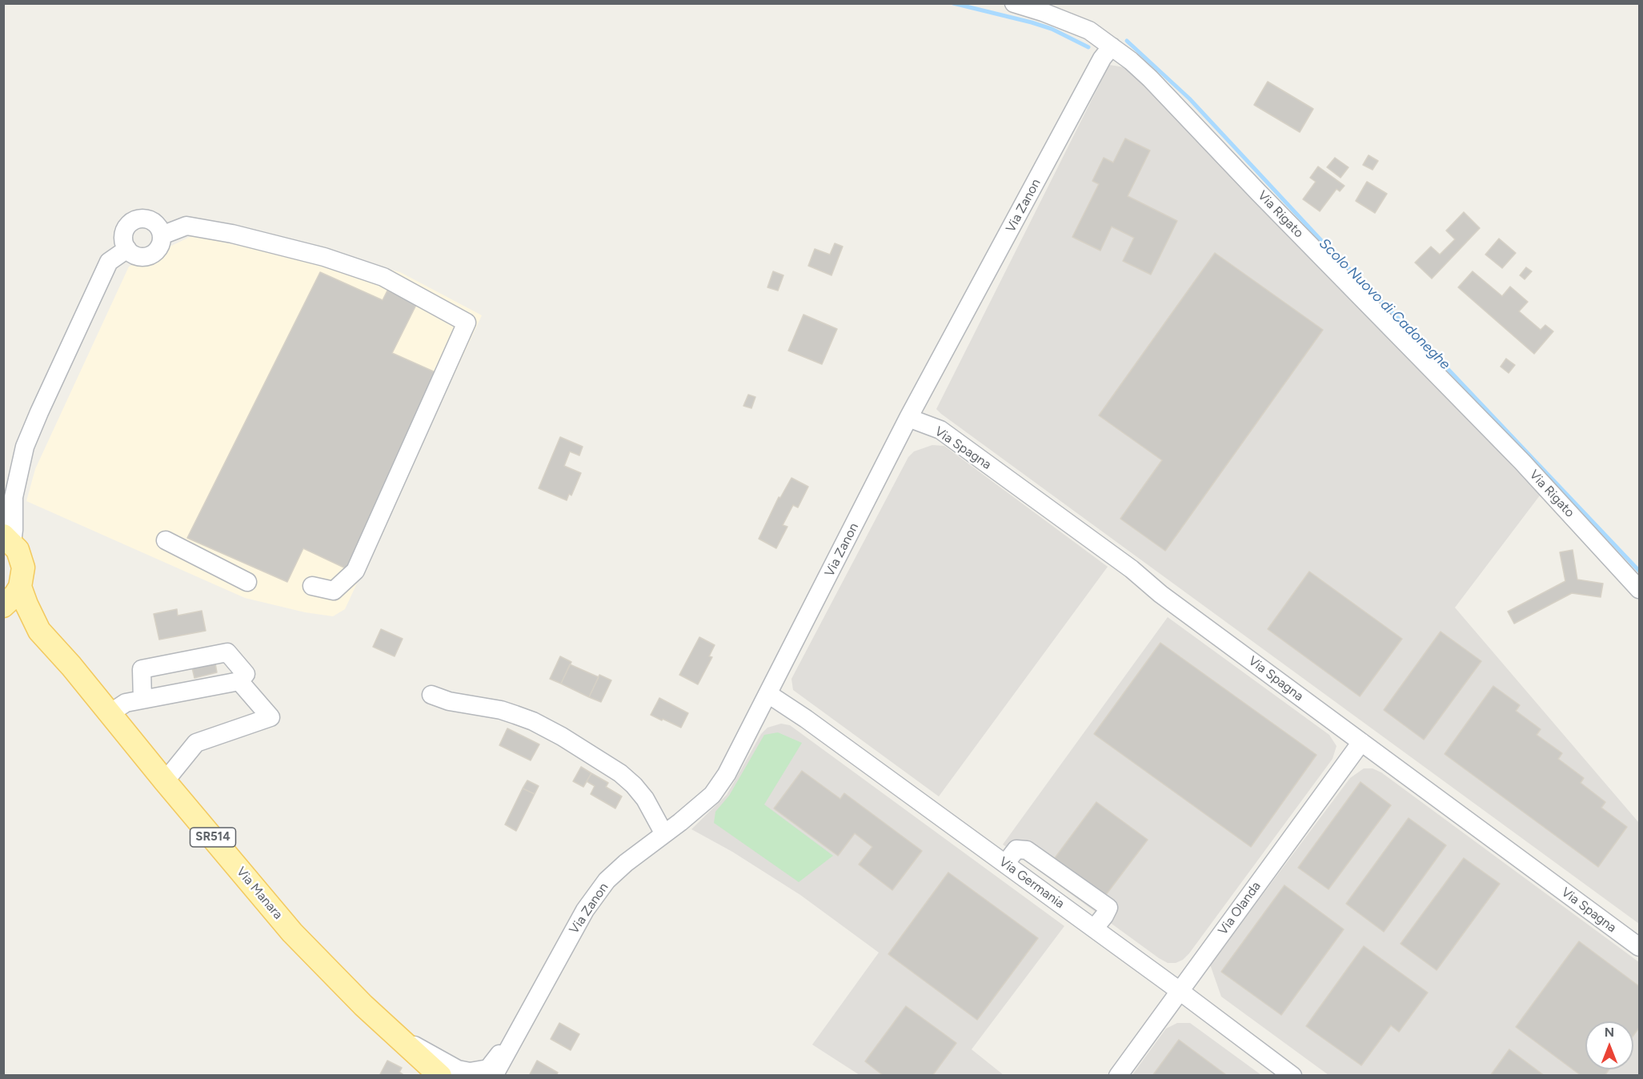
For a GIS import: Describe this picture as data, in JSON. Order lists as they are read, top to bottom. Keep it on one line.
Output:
{"streets":{"main road":["SR514","Via Manara"],"street":["Via Zanon","Via Rigato","Via Spagna","Via Germania","Via Olanda"]},"crossings":[["Via Zanon","Via Rigato"],["Via Zanon","Via Spagna"],["Via Zanon","Via Germania"],["Via Zanon","Via Manara"],["Via Spagna","Via Olanda"],["SR514","Via Manara"],["Via Germania","Via Olanda"]],"water":["Scolo Nuovo di Cadoneghe"],"north":"top"}
